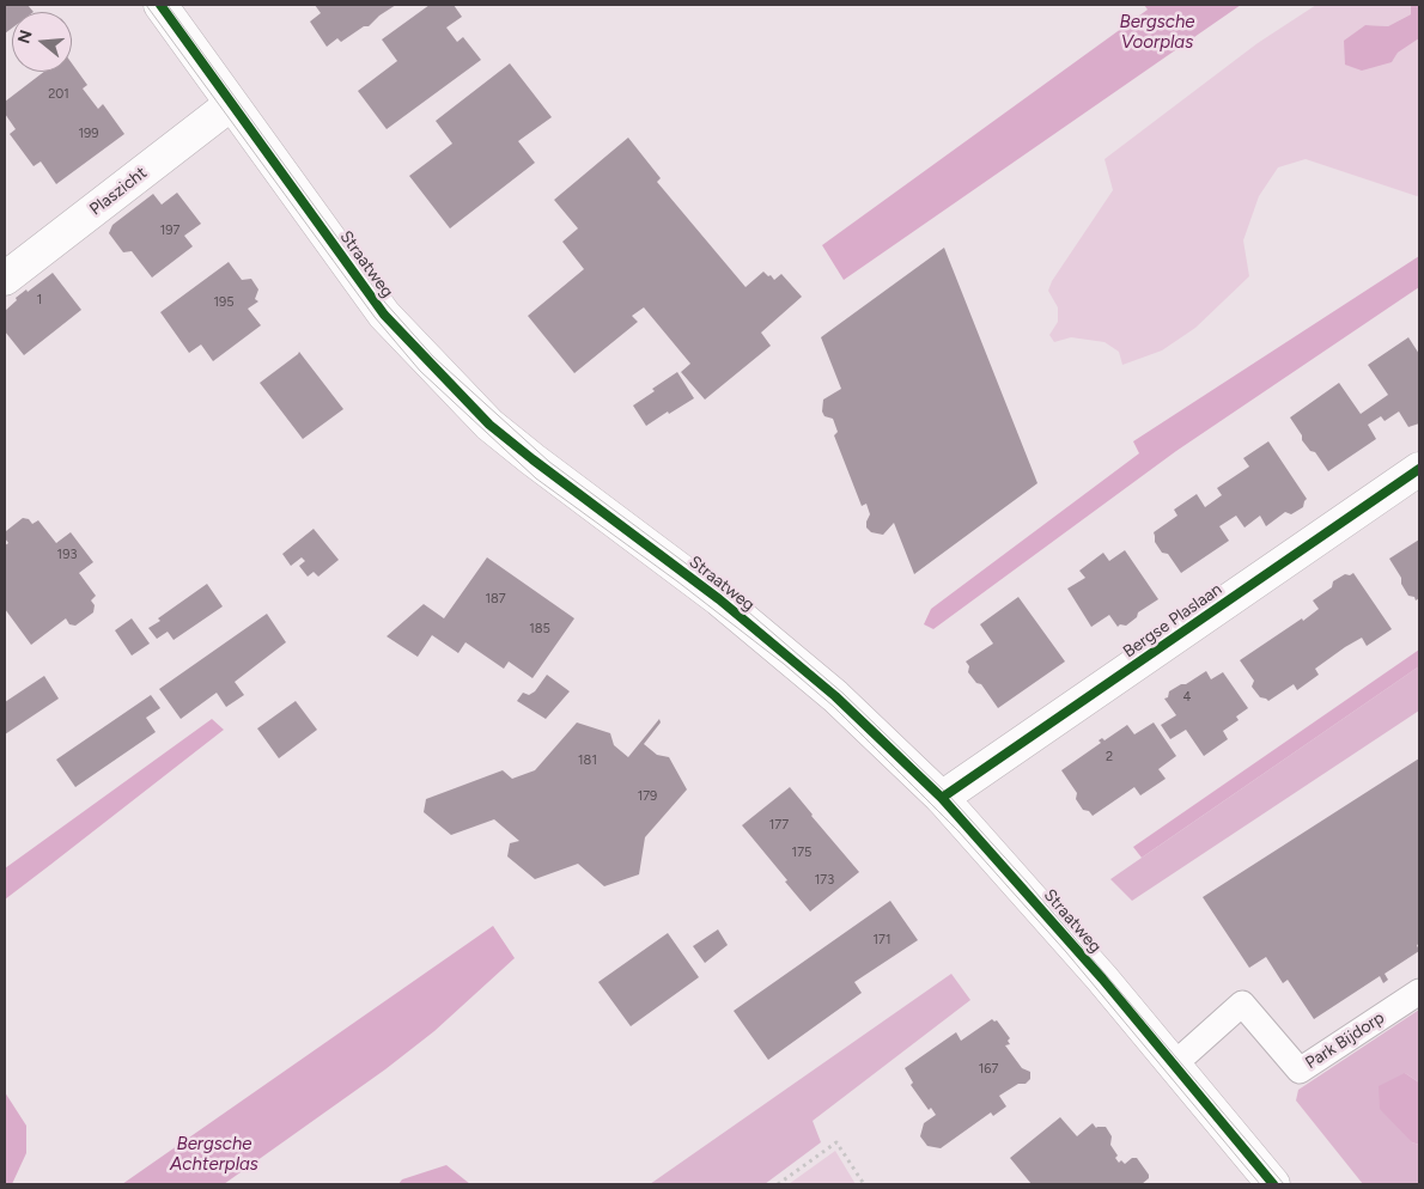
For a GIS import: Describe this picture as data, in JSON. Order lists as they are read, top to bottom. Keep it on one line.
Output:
{"streets":{"street":["Plaszicht","Straatweg","Bergse Plaslaan"],"lane":["Park Bijdorp"]},"crossings":[["Plaszicht","Straatweg"],["Straatweg","Bergse Plaslaan"],["Straatweg","Park Bijdorp"]],"water":["Bergsche Voorplas","Bergsche Achterplas"],"house_numbers":["201","199","197","1","195","193","187","185","4","2","181","179","177","175","173","171","167"],"north":"left"}
